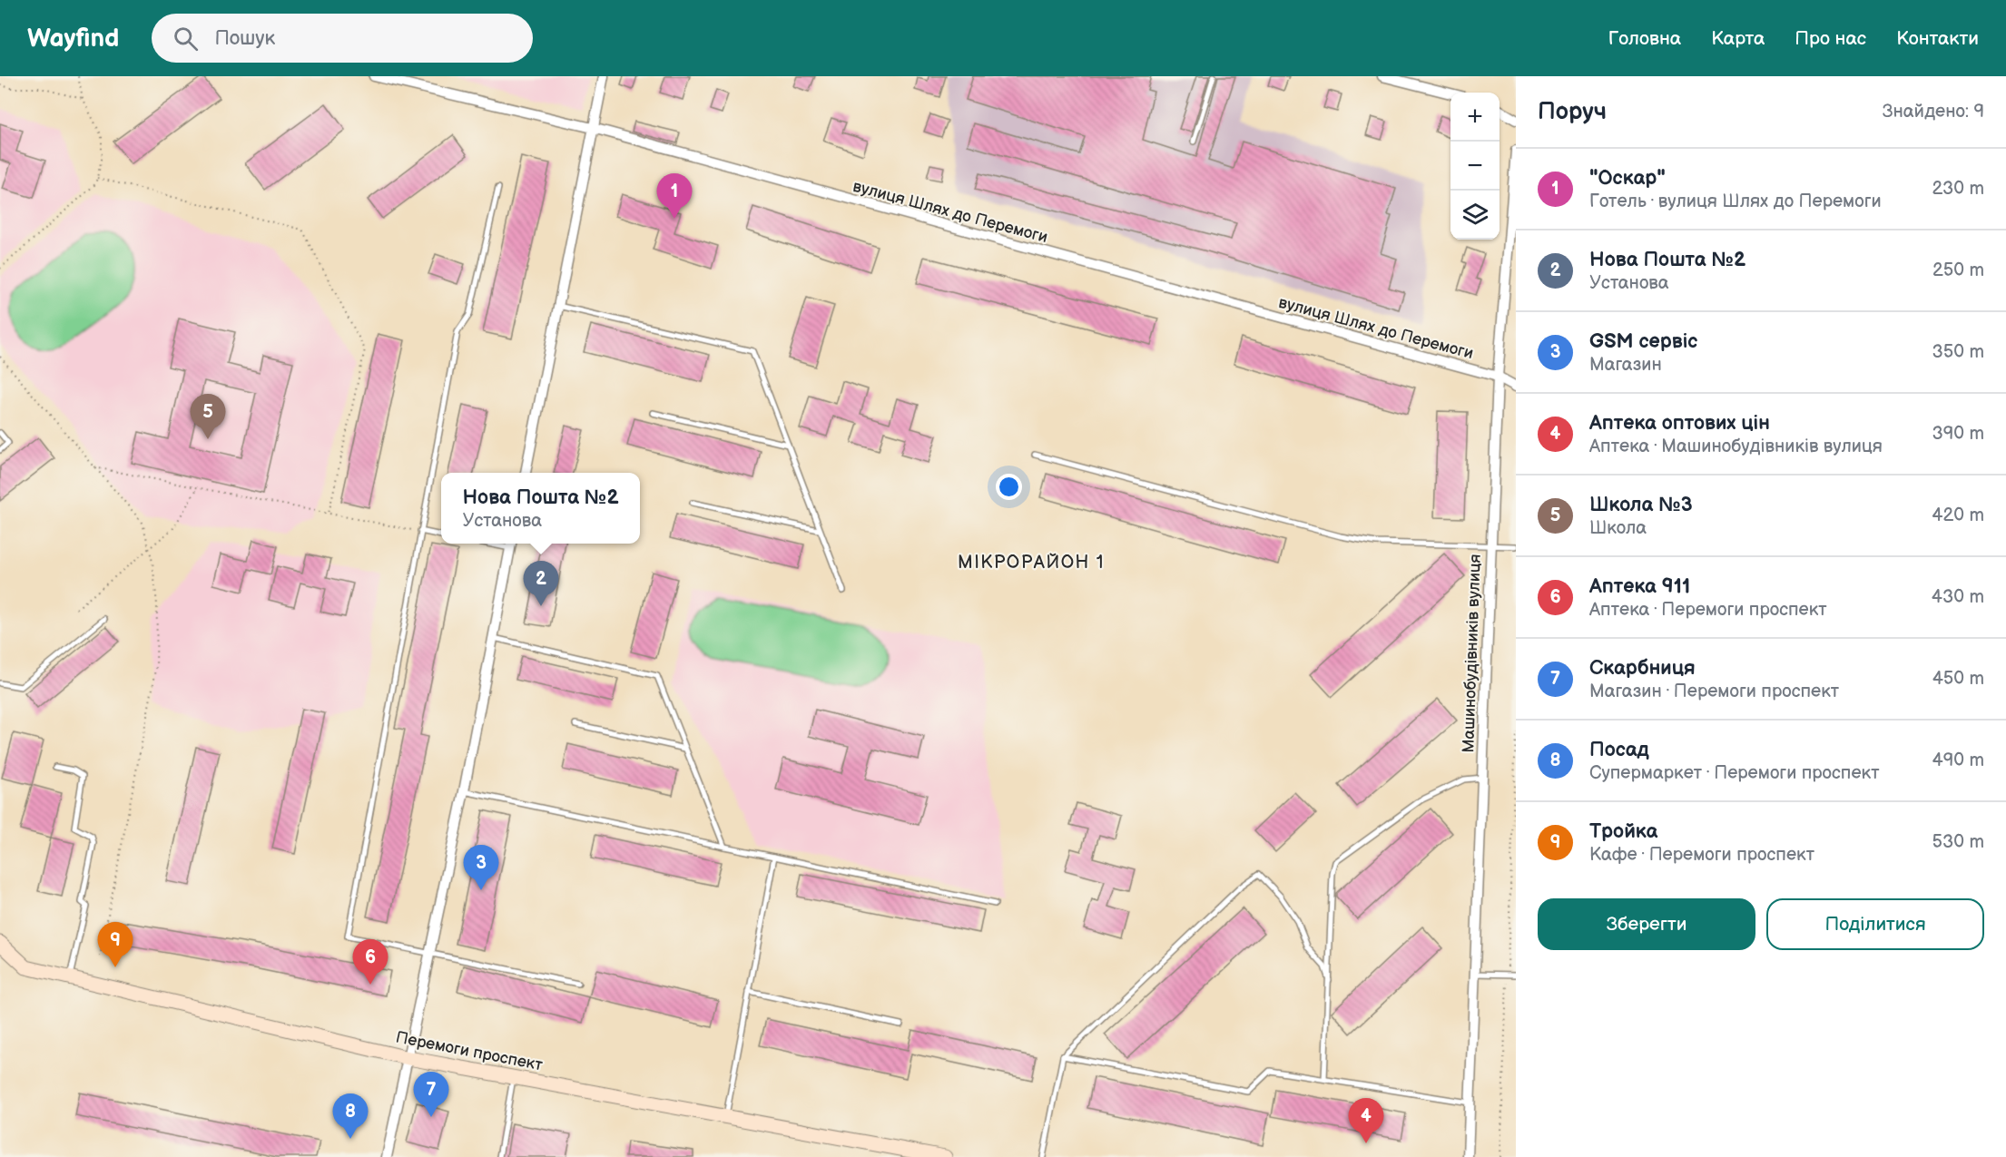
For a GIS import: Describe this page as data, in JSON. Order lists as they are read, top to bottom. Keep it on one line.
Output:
{"streets":{"street":["вулиця Шлях до Перемоги","Машинобудівників вулиця","Перемоги проспект"]},"crossings":[["вулиця Шлях до Перемоги","Машинобудівників вулиця"]],"districts":["МІКРОРАЙОН 1"],"page":{"header":"Wayfind","search":"Пошук","nav":["Головна","Карта","Про нас","Контакти"],"heading":["Поруч","Знайдено: 9"],"map_buttons":["+","−"],"list":[{"mark":"1","name":"\"Оскар\"","note":"Готель · вулиця Шлях до Перемоги","value":"230 m"},{"mark":"2","name":"Нова Пошта №2","note":"Установа","value":"250 m"},{"mark":"3","name":"GSM сервіс","note":"Магазин","value":"350 m"},{"mark":"4","name":"Аптека оптових цін","note":"Аптека · Машинобудівників вулиця","value":"390 m"},{"mark":"5","name":"Школа №3","note":"Школа","value":"420 m"},{"mark":"6","name":"Аптека 911","note":"Аптека · Перемоги проспект","value":"430 m"},{"mark":"7","name":"Скарбниця","note":"Магазин · Перемоги проспект","value":"450 m"},{"mark":"8","name":"Посад","note":"Супермаркет · Перемоги проспект","value":"490 m"},{"mark":"9","name":"Тройка","note":"Кафе · Перемоги проспект","value":"530 m"}],"pins":["1","5","2","3","9","6","7","8","4"],"popup":["Нова Пошта №2","Установа"],"buttons":["Зберегти","Поділитися"]}}
